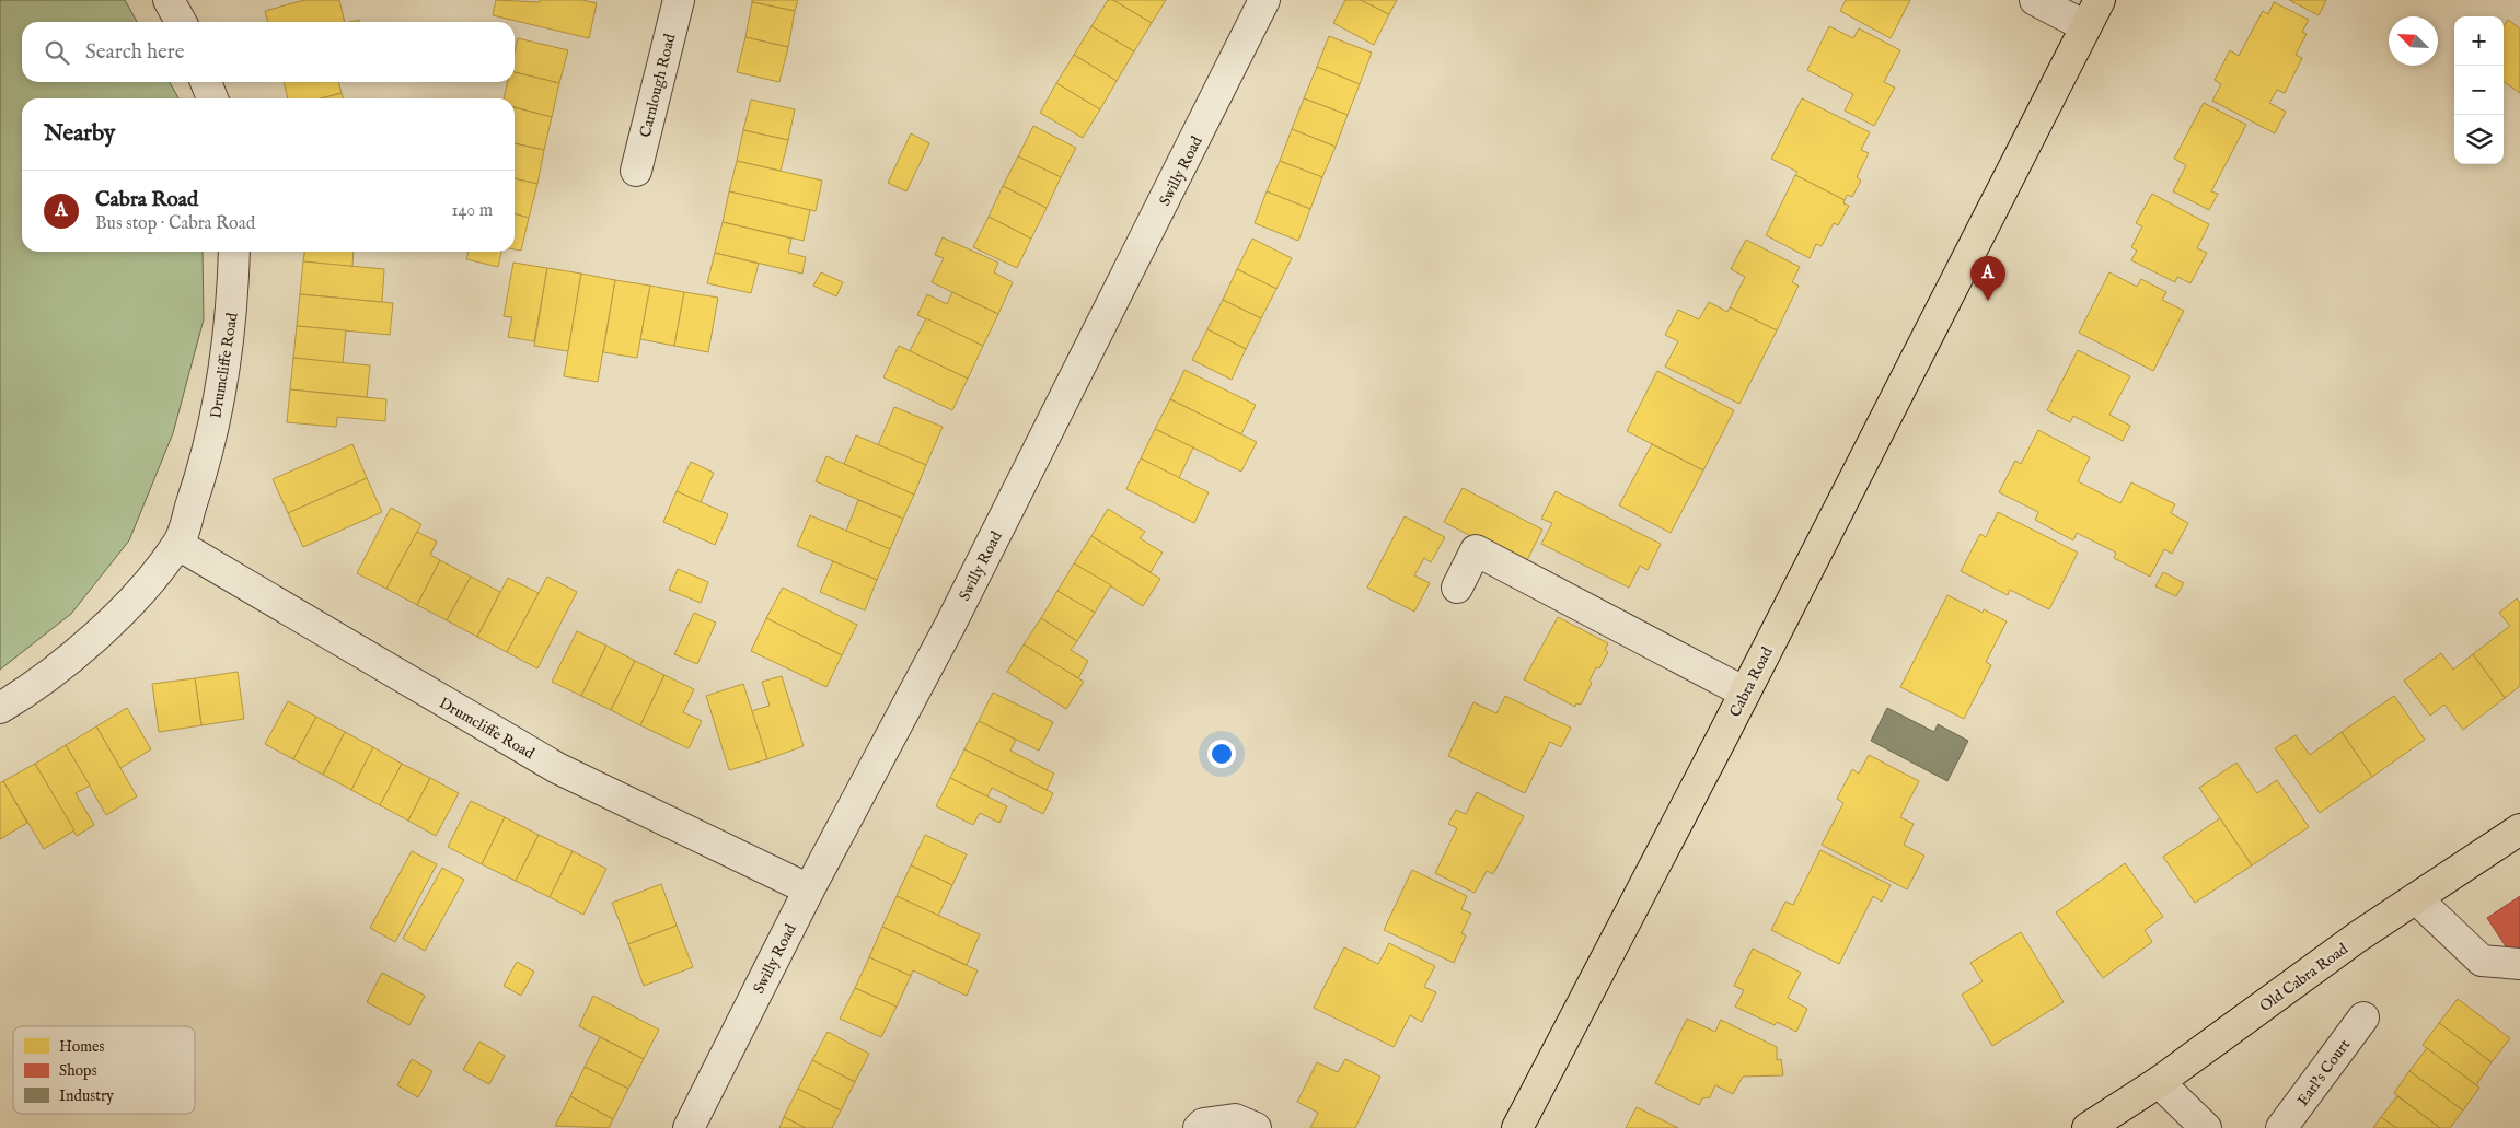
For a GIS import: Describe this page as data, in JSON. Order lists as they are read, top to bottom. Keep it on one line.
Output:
{"streets":{"main road":["Cabra Road","Old Cabra Road"],"street":["Carnlough Road","Swilly Road","Drumcliffe Road","Earl's Court"]},"crossings":[["Swilly Road","Drumcliffe Road"]],"legend":["Homes","Shops","Industry"],"north":"top left","page":{"map_buttons":["+","−"],"search":"Search here","heading":"Nearby","list":[{"mark":"A","name":"Cabra Road","note":"Bus stop · Cabra Road","value":"140 m"}],"pins":"A"}}
